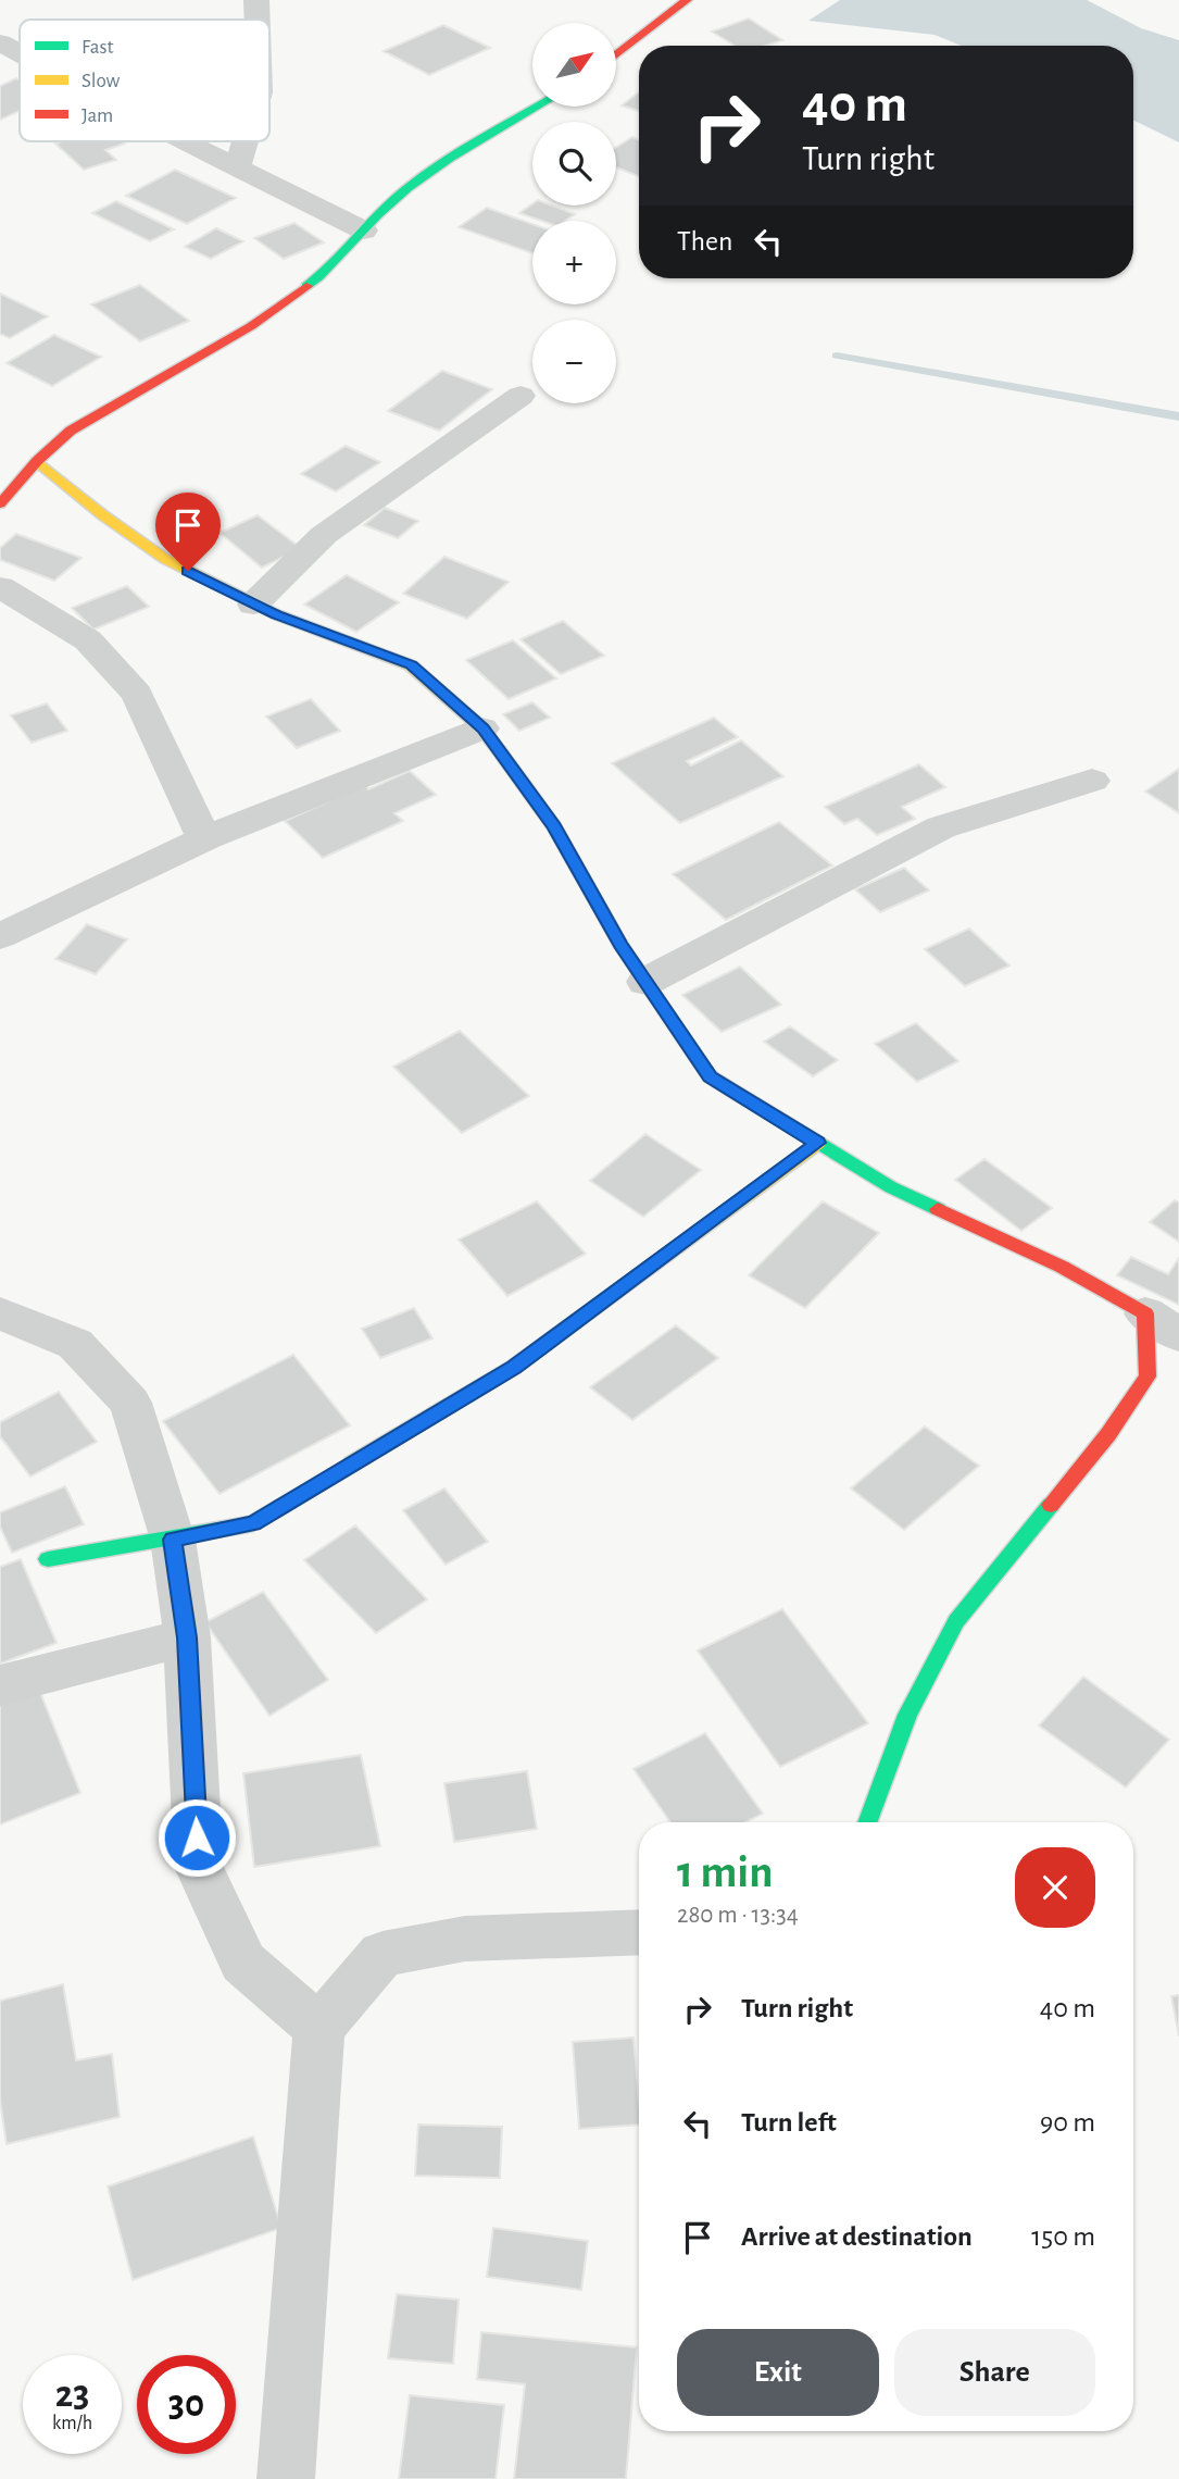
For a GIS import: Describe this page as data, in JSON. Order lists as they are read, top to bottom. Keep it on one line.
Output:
{"legend":["Fast","Slow","Jam"],"north":"top right","page":{"map_buttons":["+","−"],"turn":["40 m","Turn right"],"then":"Then","heading":["1 min","280 m · 13:34"],"list":[{"name":"Turn right","value":"40 m"},{"name":"Turn left","value":"90 m"},{"name":"Arrive at destination","value":"150 m"}],"buttons":["Exit","Share"],"speed":"23 km/h","limit":"30"}}
